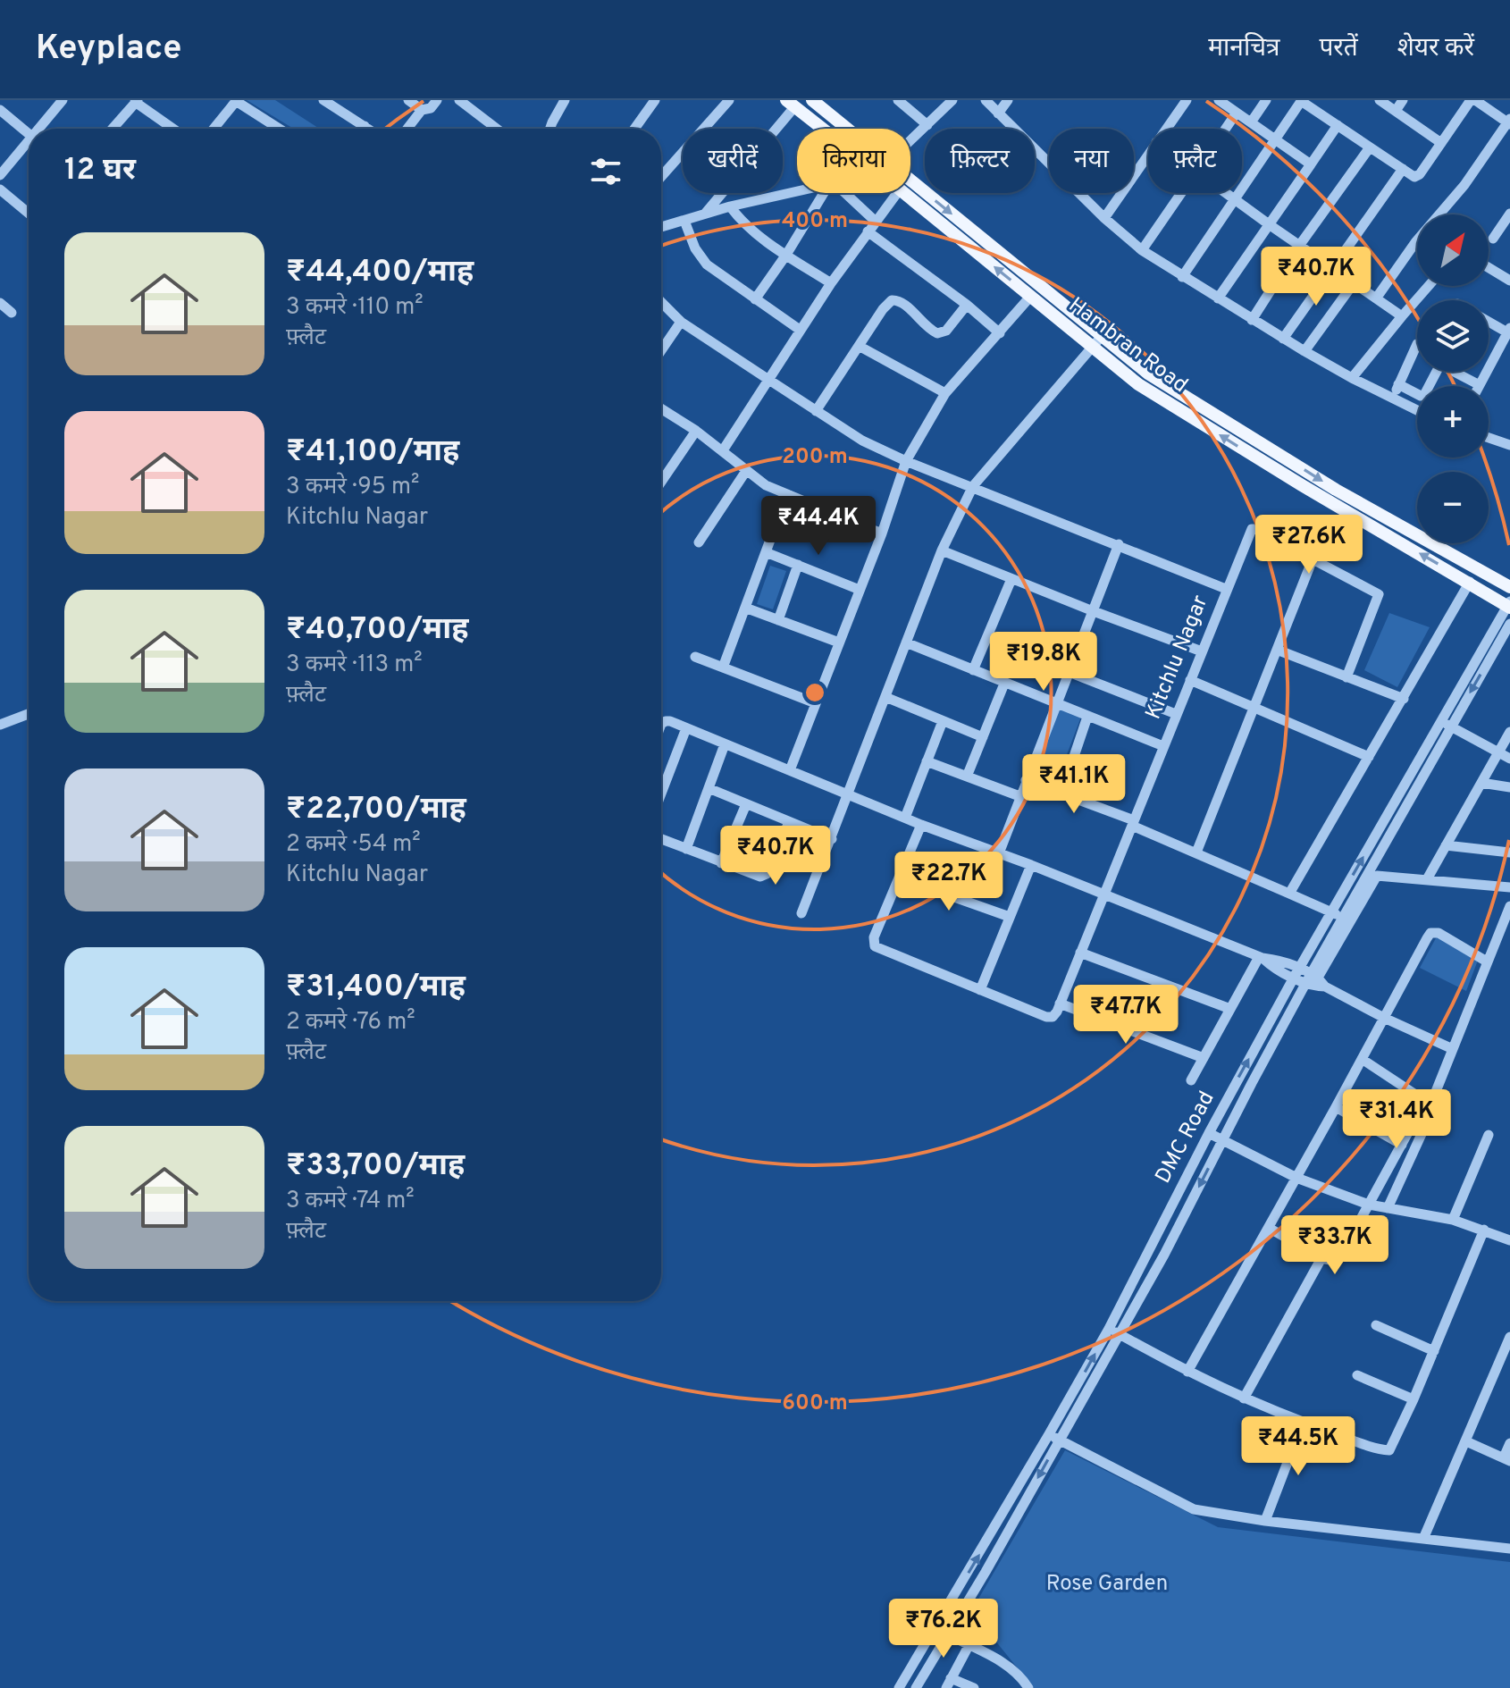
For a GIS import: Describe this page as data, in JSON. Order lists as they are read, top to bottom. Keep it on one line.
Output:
{"streets":{"main road":["Hambran Road"],"street":["Kitchlu Nagar","DMC Road"]},"crossings":[["Hambran Road","DMC Road"]],"parks":["Rose Garden"],"north":"top right","page":{"header":"Keyplace","nav":["मानचित्र","परतें","शेयर करें"],"chip":["खरीदें","किराया","फ़िल्टर","नया","फ़्लैट"],"heading":"12 घर","map_buttons":["+","−"],"list":[{"name":"₹44,400/माह","note":"3 कमरे · 110 m² · फ़्लैट"},{"name":"₹41,100/माह","note":"3 कमरे · 95 m² · Kitchlu Nagar"},{"name":"₹40,700/माह","note":"3 कमरे · 113 m² · फ़्लैट"},{"name":"₹22,700/माह","note":"2 कमरे · 54 m² · Kitchlu Nagar"},{"name":"₹31,400/माह","note":"2 कमरे · 76 m² · फ़्लैट"},{"name":"₹33,700/माह","note":"3 कमरे · 74 m² · फ़्लैट"}],"price":["₹40.7K","₹44.4K","₹27.6K","₹19.8K","₹41.1K","₹40.7K","₹22.7K","₹47.7K","₹31.4K","₹33.7K","₹44.5K","₹76.2K"]},"rings":["400 m","200 m","600 m"]}
